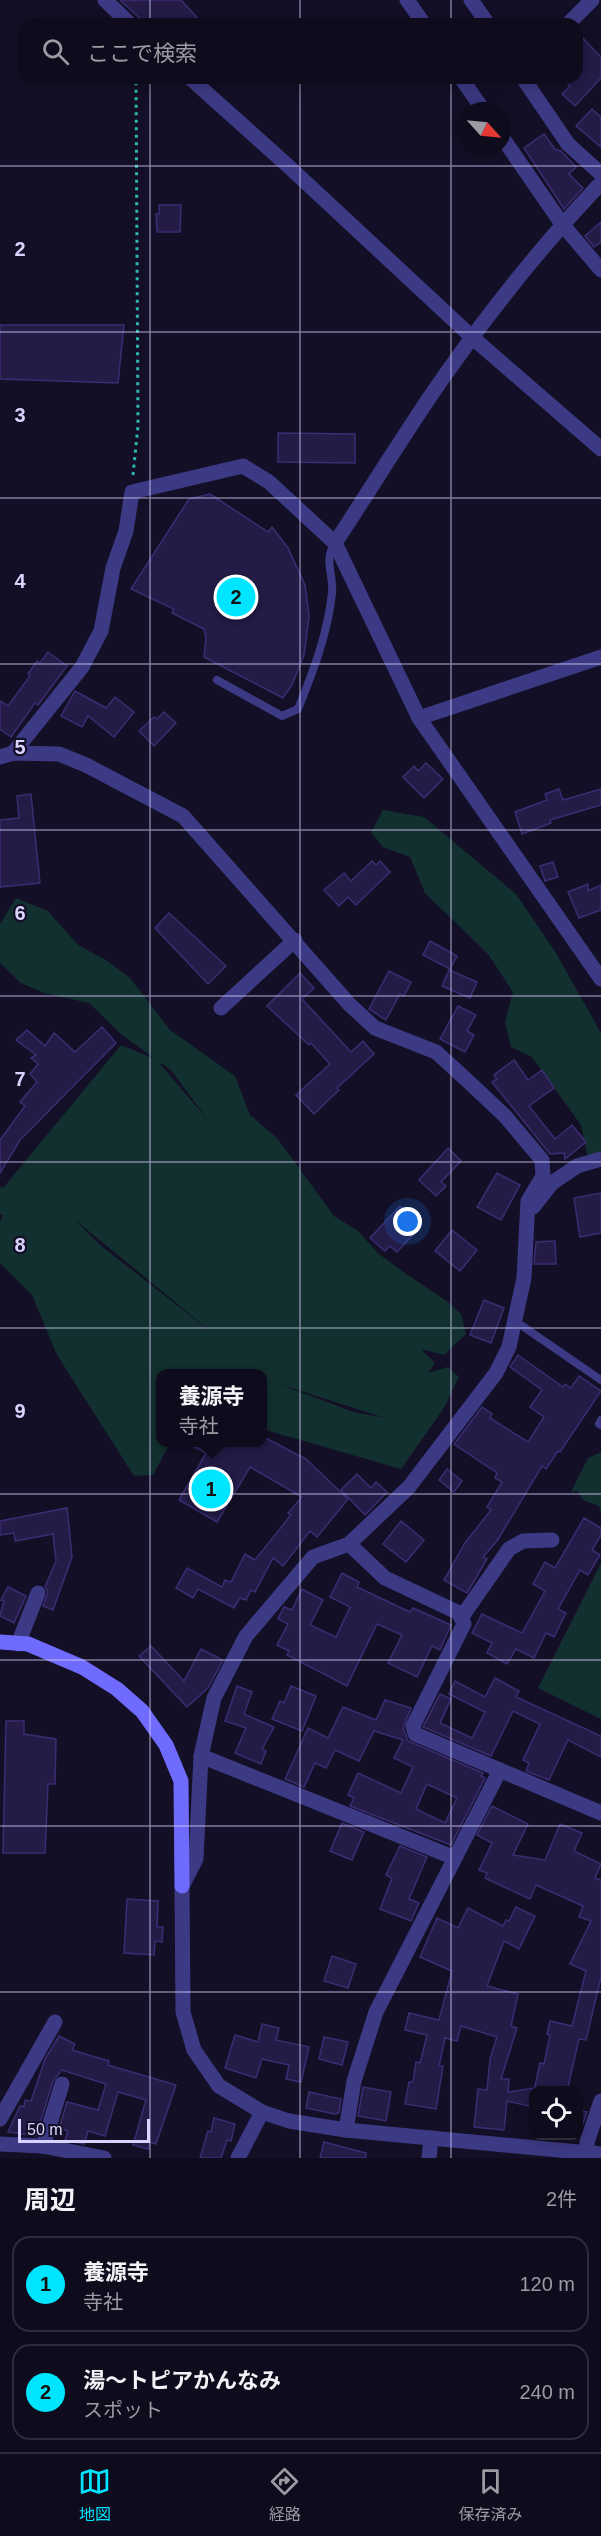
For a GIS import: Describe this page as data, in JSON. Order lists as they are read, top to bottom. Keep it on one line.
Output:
{"scale_bar":"50 m","north":"bottom right","page":{"search":"ここで検索","pins":["2","1"],"popup":["養源寺","寺社"],"scale":"50 m","heading":["周辺","2件"],"list":[{"mark":"1","name":"養源寺","note":"寺社","value":"120 m"},{"mark":"2","name":"湯～トピアかんなみ","note":"スポット","value":"240 m"}],"nav":["地図","経路","保存済み"]},"grid":{"rows":["2","3","4","5","6","7","8","9"]}}
